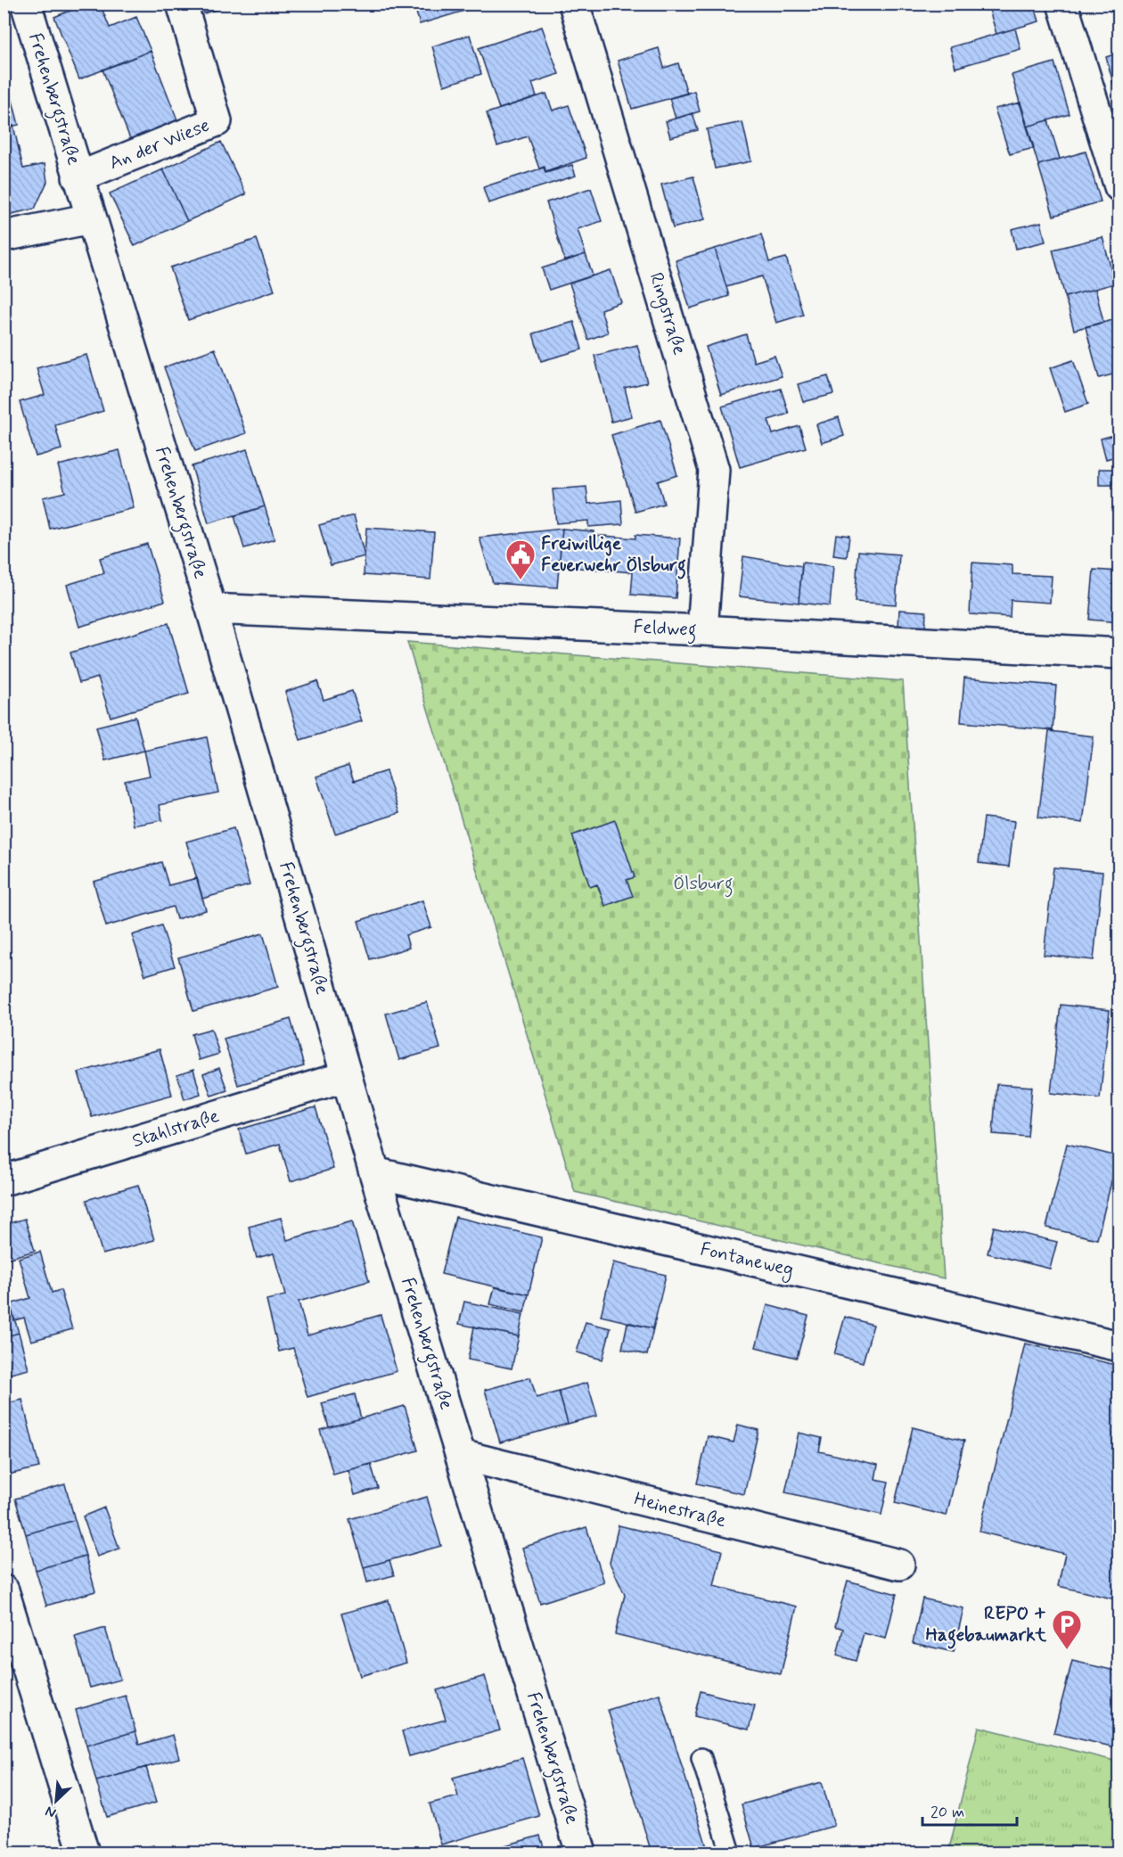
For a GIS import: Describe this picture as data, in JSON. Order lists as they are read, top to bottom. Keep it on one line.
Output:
{"streets":{"street":["Frehenbergstraße","An der Wiese","Ringstraße","Feldweg","Stahlstraße","Fontaneweg","Heinestraße"]},"crossings":[["Frehenbergstraße","An der Wiese"],["Frehenbergstraße","Feldweg"],["Frehenbergstraße","Stahlstraße"],["Frehenbergstraße","Fontaneweg"],["Frehenbergstraße","Heinestraße"],["Ringstraße","Feldweg"]],"parks":["Ölsburg"],"places":{"public building":["Freiwillige Feuerwehr Ölsburg"],"parking":["REPO + Hagebaumarkt"]},"scale_bar":"20 m","north":"bottom left"}
